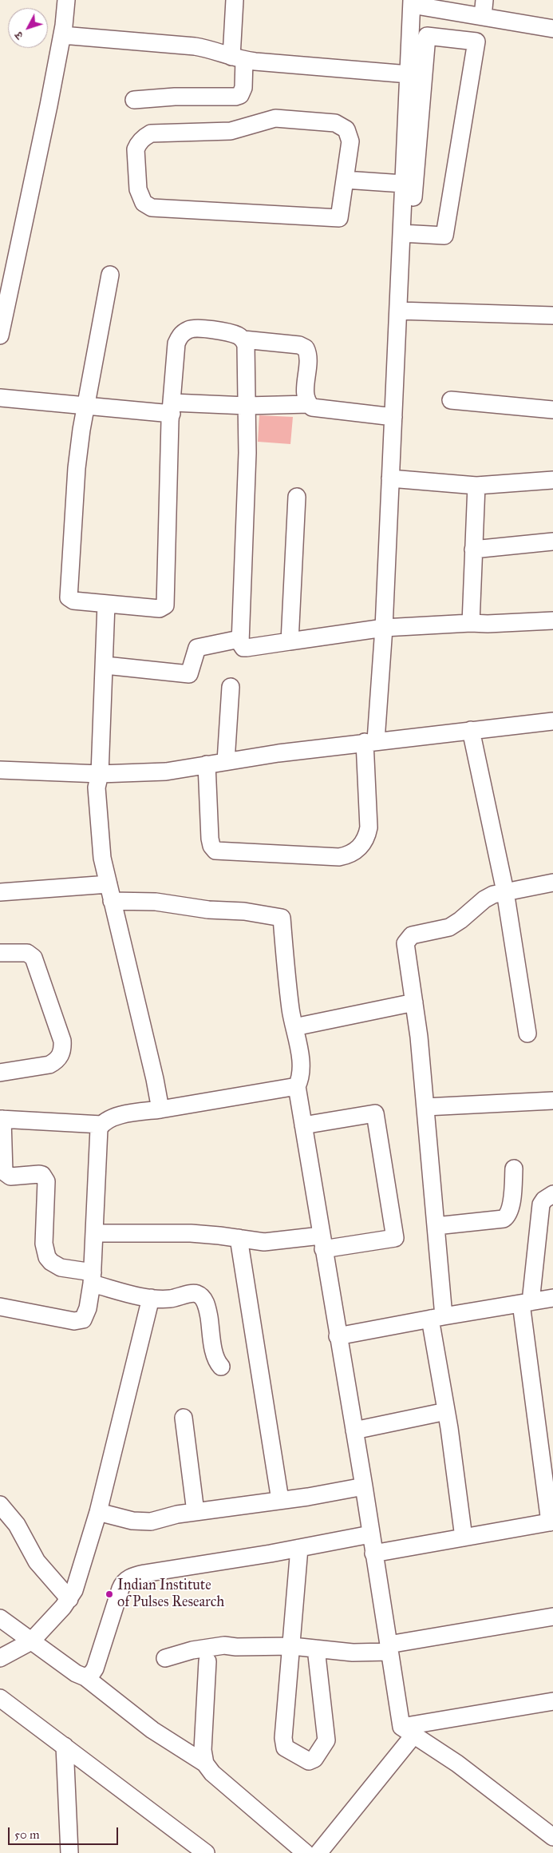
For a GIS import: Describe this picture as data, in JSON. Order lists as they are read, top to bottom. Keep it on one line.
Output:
{"places":["Indian Institute of Pulses Research"],"scale_bar":"50 m","north":"bottom left"}
